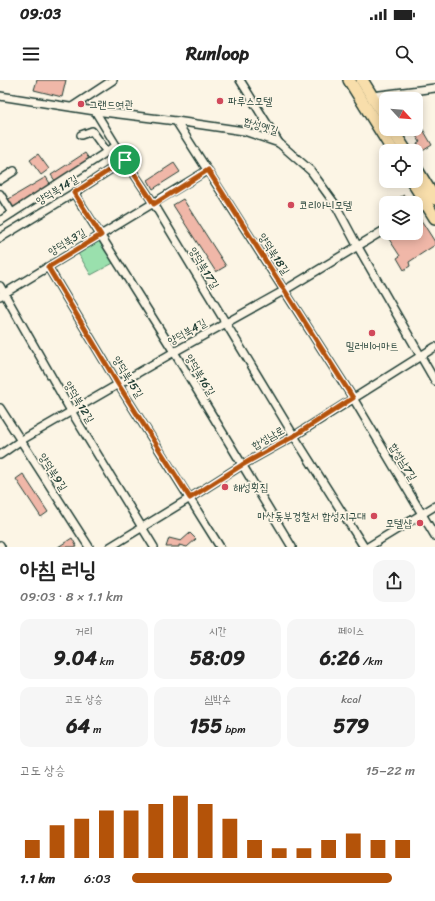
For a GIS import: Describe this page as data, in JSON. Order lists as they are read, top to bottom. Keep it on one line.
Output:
{"streets":{"street":["합성옛길","양덕북14길","양덕북3길","양덕북18길","양덕북17길","양덕북4길","양덕북16길","양덕북15길","양덕북12길","합성남로","합성남7길","양덕북9길"]},"crossings":[["합성옛길","양덕북18길"],["합성옛길","양덕북17길"],["합성옛길","양덕북4길"],["합성옛길","합성남로"],["양덕북14길","양덕북17길"],["양덕북14길","양덕북16길"],["양덕북3길","양덕북18길"],["양덕북3길","양덕북17길"],["양덕북3길","양덕북16길"],["양덕북3길","양덕북15길"],["양덕북3길","양덕북12길"],["양덕북18길","양덕북4길"],["양덕북18길","합성남로"],["양덕북18길","합성남7길"],["양덕북17길","양덕북4길"],["양덕북17길","합성남로"],["양덕북4길","양덕북16길"],["양덕북4길","양덕북15길"],["양덕북4길","양덕북12길"],["양덕북4길","양덕북9길"],["양덕북16길","합성남로"],["양덕북15길","합성남로"],["양덕북12길","합성남로"],["합성남로","합성남7길"]],"places":["파루스모텔","그랜드여관","코리아니모텔","밀러비어마트","해성횟집","마산동부경찰서 합성지구대","모텔샵"],"north":"bottom right","page":{"status":"09:03","header":"Runloop","heading":["아침 러닝","09:03 · 8 × 1.1 km"],"stats":[["거리","9.04 km"],["시간","58:09"],["페이스","6:26 /km"],["고도 상승","64 m"],["심박수","155 bpm"],["kcal","579"]],"chart":["고도 상승","15–22 m"],"list":[{"name":"1.1 km","note":"6:03"}]}}
